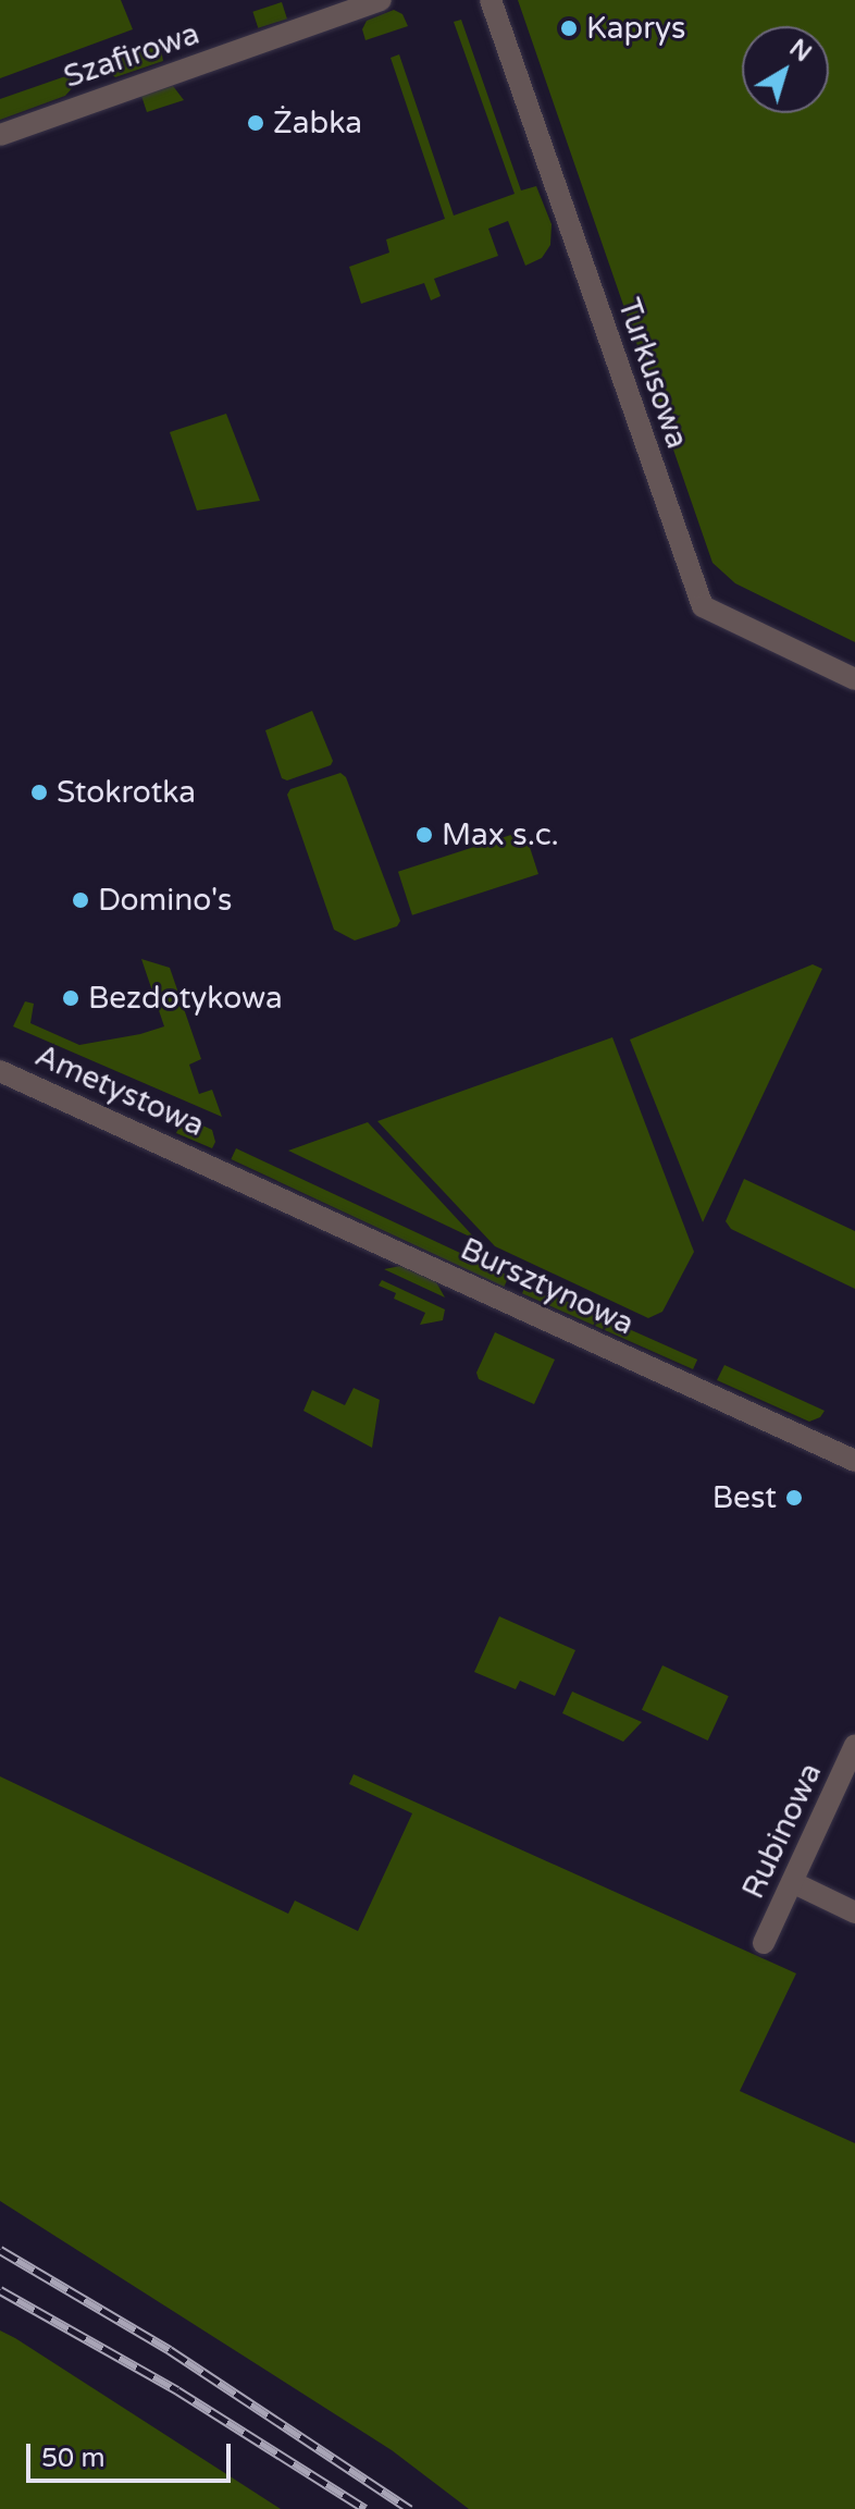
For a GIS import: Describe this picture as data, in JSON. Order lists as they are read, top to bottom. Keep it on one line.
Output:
{"streets":{"street":["Szafirowa","Turkusowa","Ametystowa","Bursztynowa","Rubinowa"]},"crossings":[["Ametystowa","Bursztynowa"]],"places":["Kaprys","Żabka","Stokrotka","Max s.c.","Domino's","Bezdotykowa","Best"],"scale_bar":"50 m","north":"top right"}
